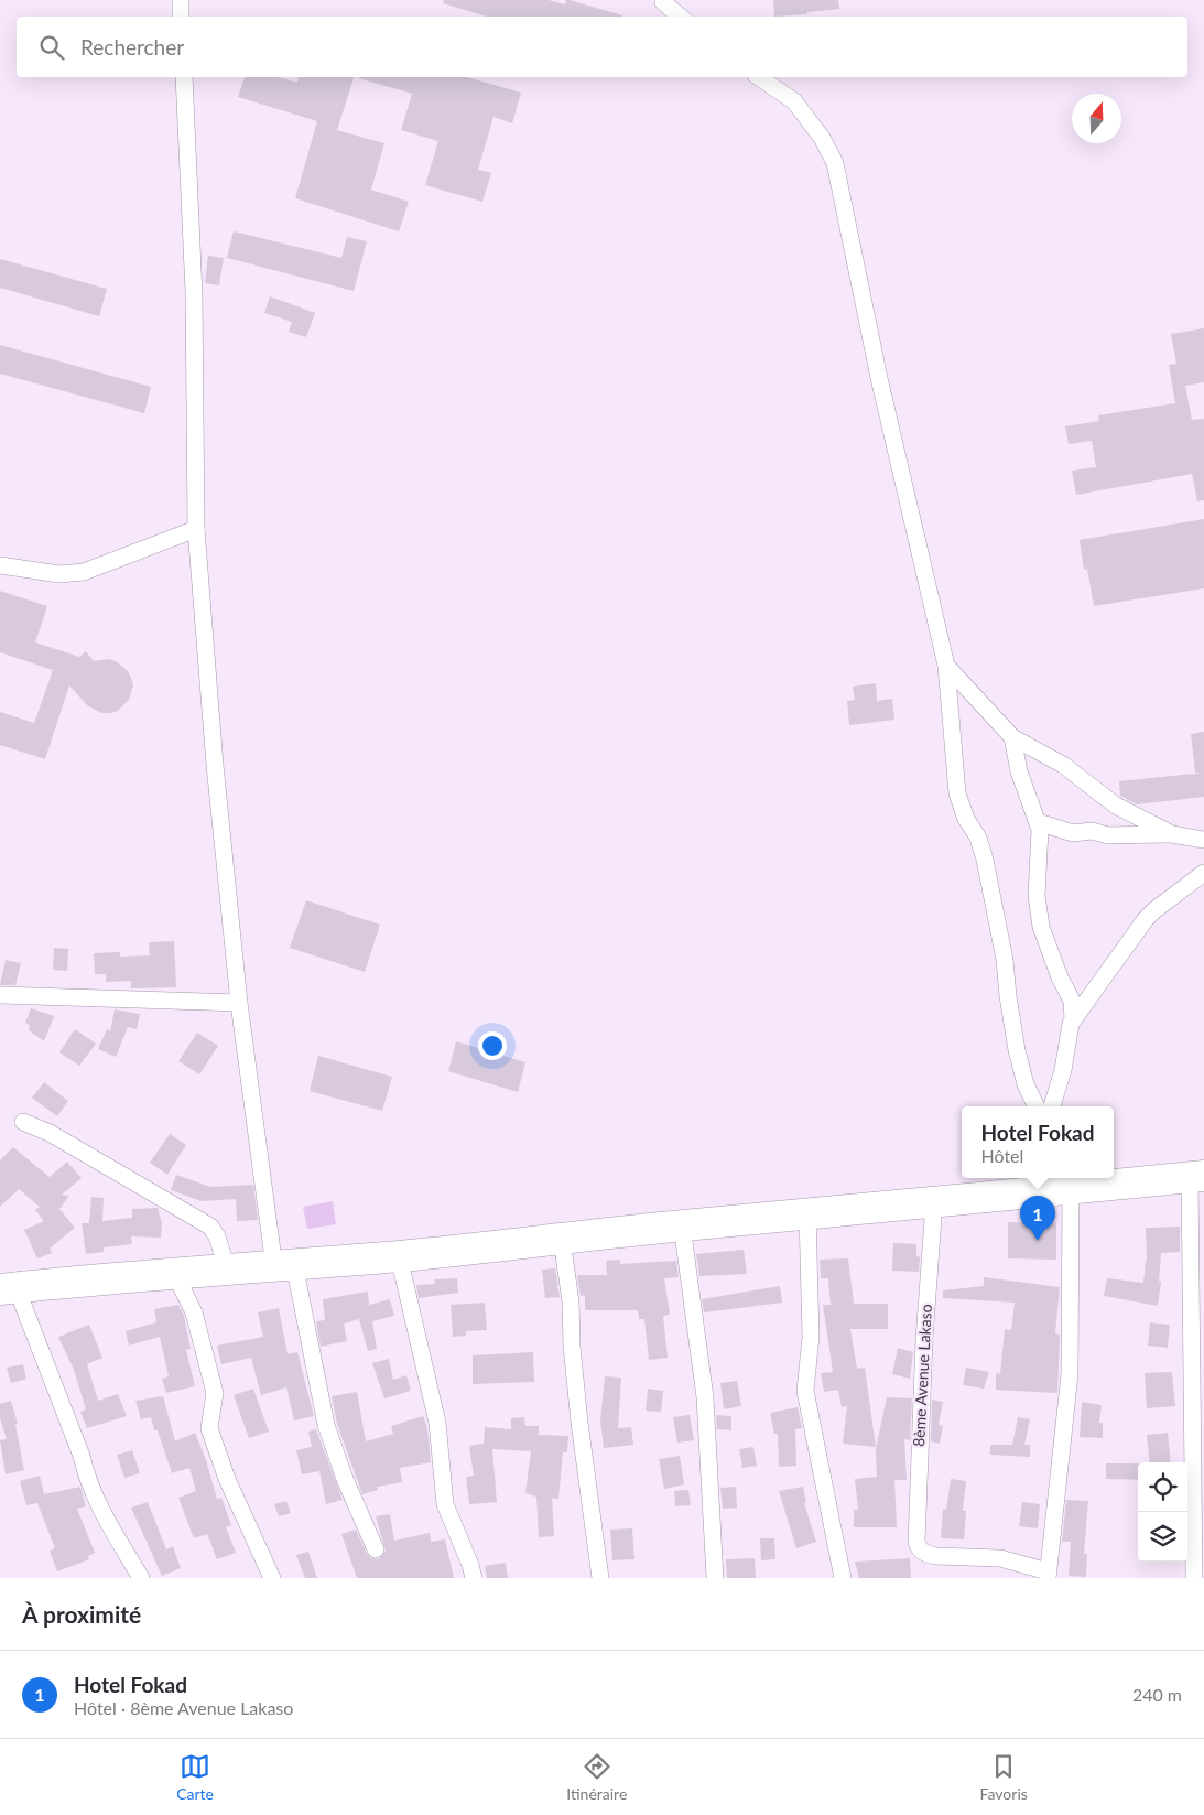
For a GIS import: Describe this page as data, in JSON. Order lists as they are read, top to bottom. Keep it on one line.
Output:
{"streets":{"street":["8ème Avenue Lakaso"]},"north":"top","page":{"search":"Rechercher","popup":["Hotel Fokad","Hôtel"],"pins":"1","heading":"À proximité","list":[{"mark":"1","name":"Hotel Fokad","note":"Hôtel · 8ème Avenue Lakaso","value":"240 m"}],"nav":["Carte","Itinéraire","Favoris"]}}
